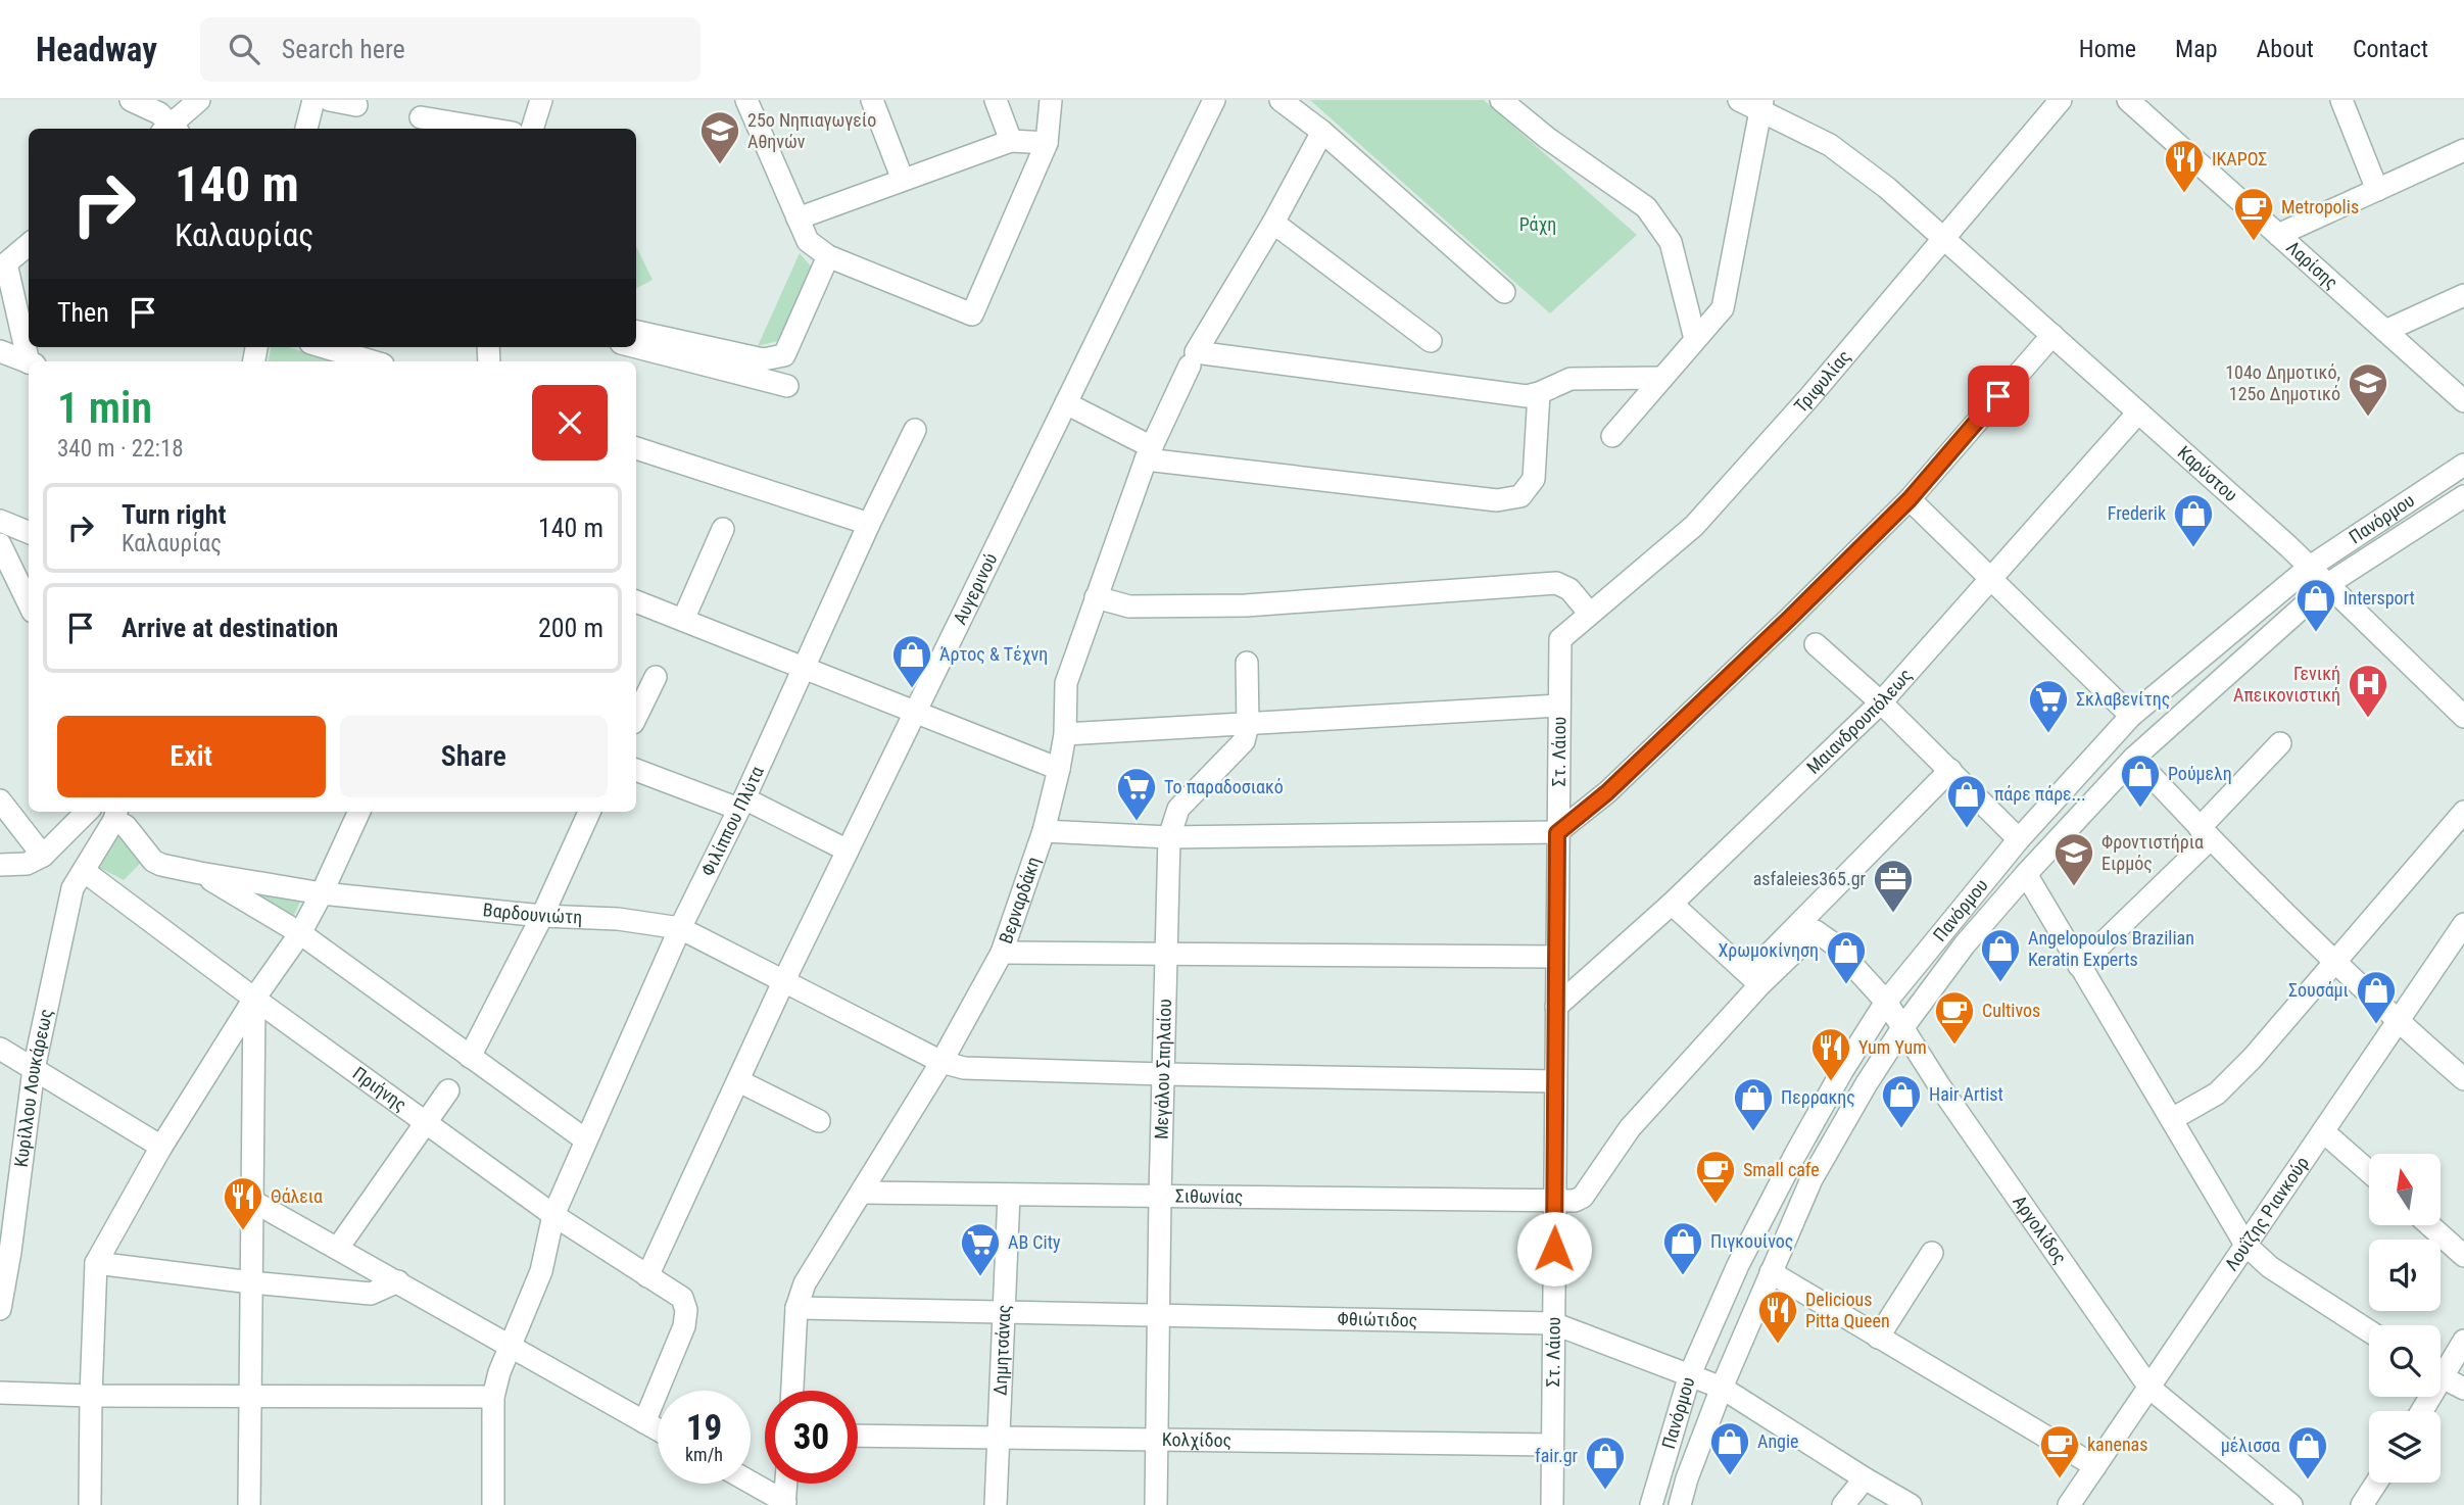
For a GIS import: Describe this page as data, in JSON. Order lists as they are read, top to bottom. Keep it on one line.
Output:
{"streets":{"street":["Λαρίσης","Τριφυλίας","Καρύστου","Πανόρμου","Αυγερινού","Μαιανδρουπόλεως","Στ. Λάιου","Φιλίππου Πλύτα","Βερναρδάκη","Βαρδουνιώτη","Μεγάλου Σπηλαίου","Κυρίλλου Λουκάρεως","Πριήνης","Σιθωνίας","Λουΐζης Ριανκούρ","Αργολίδος","Φθιώτιδος","Δημητσάνας","Κολχίδος"]},"crossings":[["Τριφυλίας","Καρύστου"],["Τριφυλίας","Στ. Λάιου"],["Καρύστου","Πανόρμου"],["Καρύστου","Μαιανδρουπόλεως"],["Πανόρμου","Αργολίδος"],["Πανόρμου","Φθιώτιδος"],["Αυγερινού","Βαρδουνιώτη"],["Αυγερινού","Πριήνης"],["Μαιανδρουπόλεως","Στ. Λάιου"],["Στ. Λάιου","Βαρδουνιώτη"],["Στ. Λάιου","Σιθωνίας"],["Στ. Λάιου","Φθιώτιδος"],["Στ. Λάιου","Κολχίδος"],["Φιλίππου Πλύτα","Βαρδουνιώτη"],["Φιλίππου Πλύτα","Πριήνης"],["Βερναρδάκη","Βαρδουνιώτη"],["Βερναρδάκη","Σιθωνίας"],["Βερναρδάκη","Φθιώτιδος"],["Βαρδουνιώτη","Μεγάλου Σπηλαίου"],["Βαρδουνιώτη","Κυρίλλου Λουκάρεως"],["Μεγάλου Σπηλαίου","Σιθωνίας"],["Μεγάλου Σπηλαίου","Φθιώτιδος"],["Μεγάλου Σπηλαίου","Κολχίδος"],["Κυρίλλου Λουκάρεως","Πριήνης"],["Σιθωνίας","Αργολίδος"],["Σιθωνίας","Δημητσάνας"],["Λουΐζης Ριανκούρ","Αργολίδος"],["Φθιώτιδος","Δημητσάνας"],["Δημητσάνας","Κολχίδος"]],"parks":["Ράχη"],"places":{"school or university":["25ο Νηπιαγωγείο Αθηνών","104ο Δημοτικό, 125ο Δημοτικό","Φροντιστήρια Ειρμός"],"restaurant":["ΙΚΑΡΟΣ","Yum Yum","Θάλεια","Delicious Pitta Queen"],"cafe":["Metropolis","Cultivos","Small cafe","kanenas"],"shop":["Frederik","Intersport","Άρτος & Τέχνη","Ρούμελη","πάρε πάρε...","Angelopoulos Brazilian Keratin Experts","Χρωμοκίνηση","Σουσάμι","Hair Artist","Περρακης","Πιγκουίνος","Angie","μέλισσα","fair.gr"],"hospital":["Γενική Απεικονιστική"],"supermarket":["Σκλαβενίτης","Το παραδοσιακό","ΑΒ City"],"office":["asfaleies365.gr"]},"north":"top","page":{"header":"Headway","search":"Search here","nav":["Home","Map","About","Contact"],"turn":["140 m","Καλαυρίας"],"then":"Then","heading":["1 min","340 m · 22:18"],"list":[{"name":"Turn right","note":"Καλαυρίας","value":"140 m"},{"name":"Arrive at destination","value":"200 m"}],"buttons":["Exit","Share"],"speed":"19 km/h","limit":"30"}}
